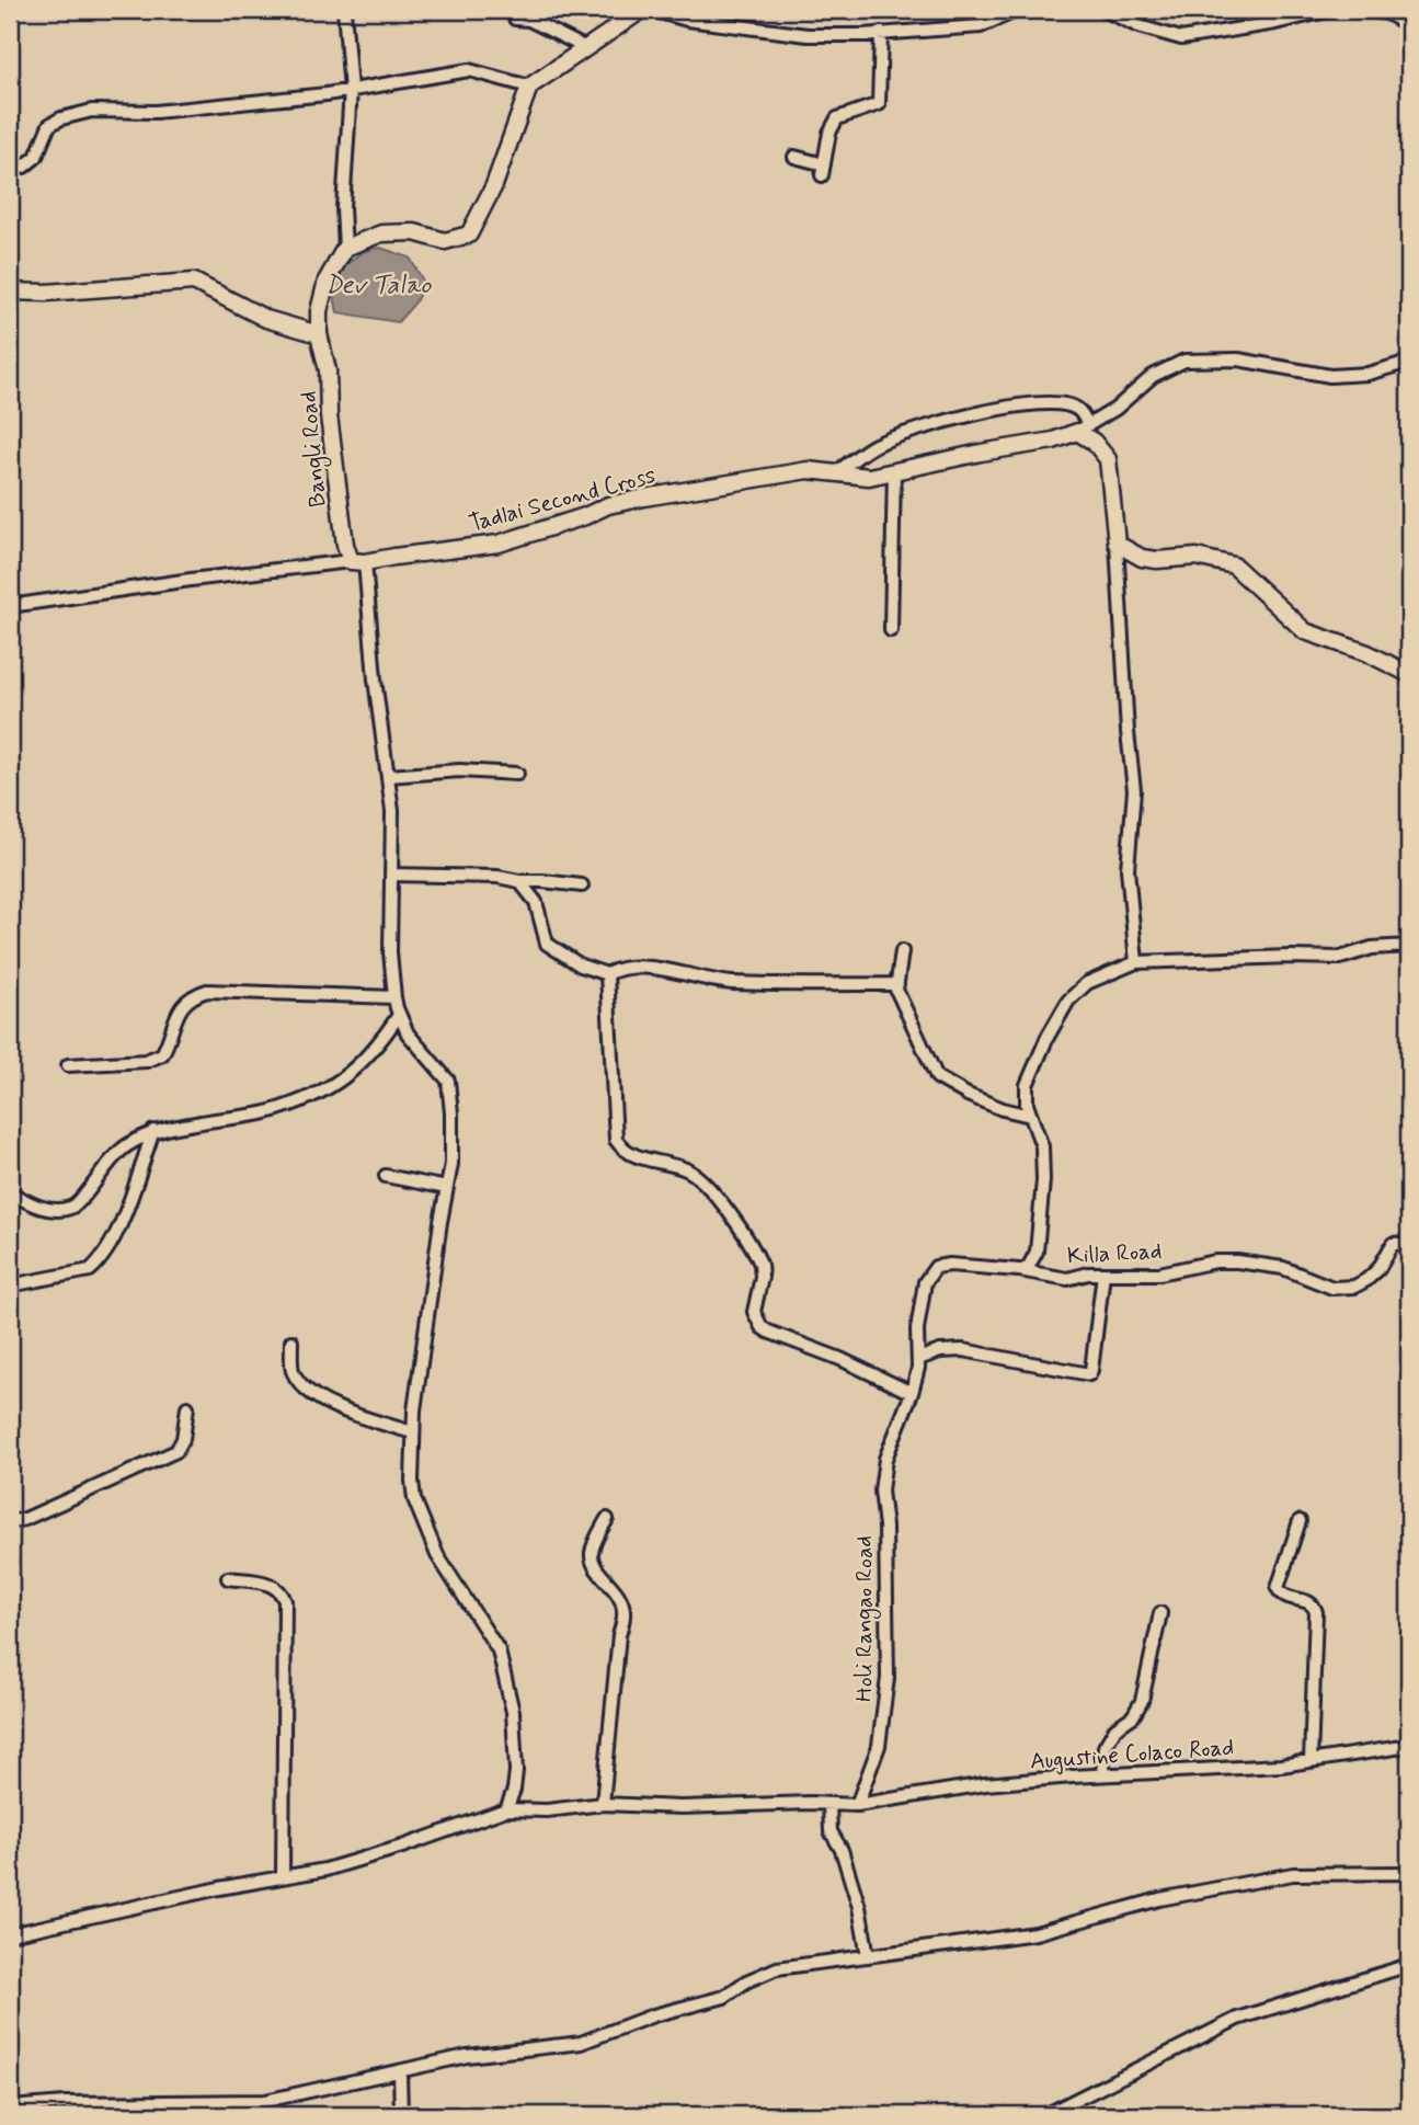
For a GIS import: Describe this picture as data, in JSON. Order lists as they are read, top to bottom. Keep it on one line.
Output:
{"streets":{"main road":["Bangli Road","Tadlai Second Cross"],"street":["Killa Road","Holi Rangao Road","Augustine Colaco Road"]},"crossings":[["Bangli Road","Tadlai Second Cross"],["Killa Road","Holi Rangao Road"],["Holi Rangao Road","Augustine Colaco Road"]],"water":["Dev Talao"]}
